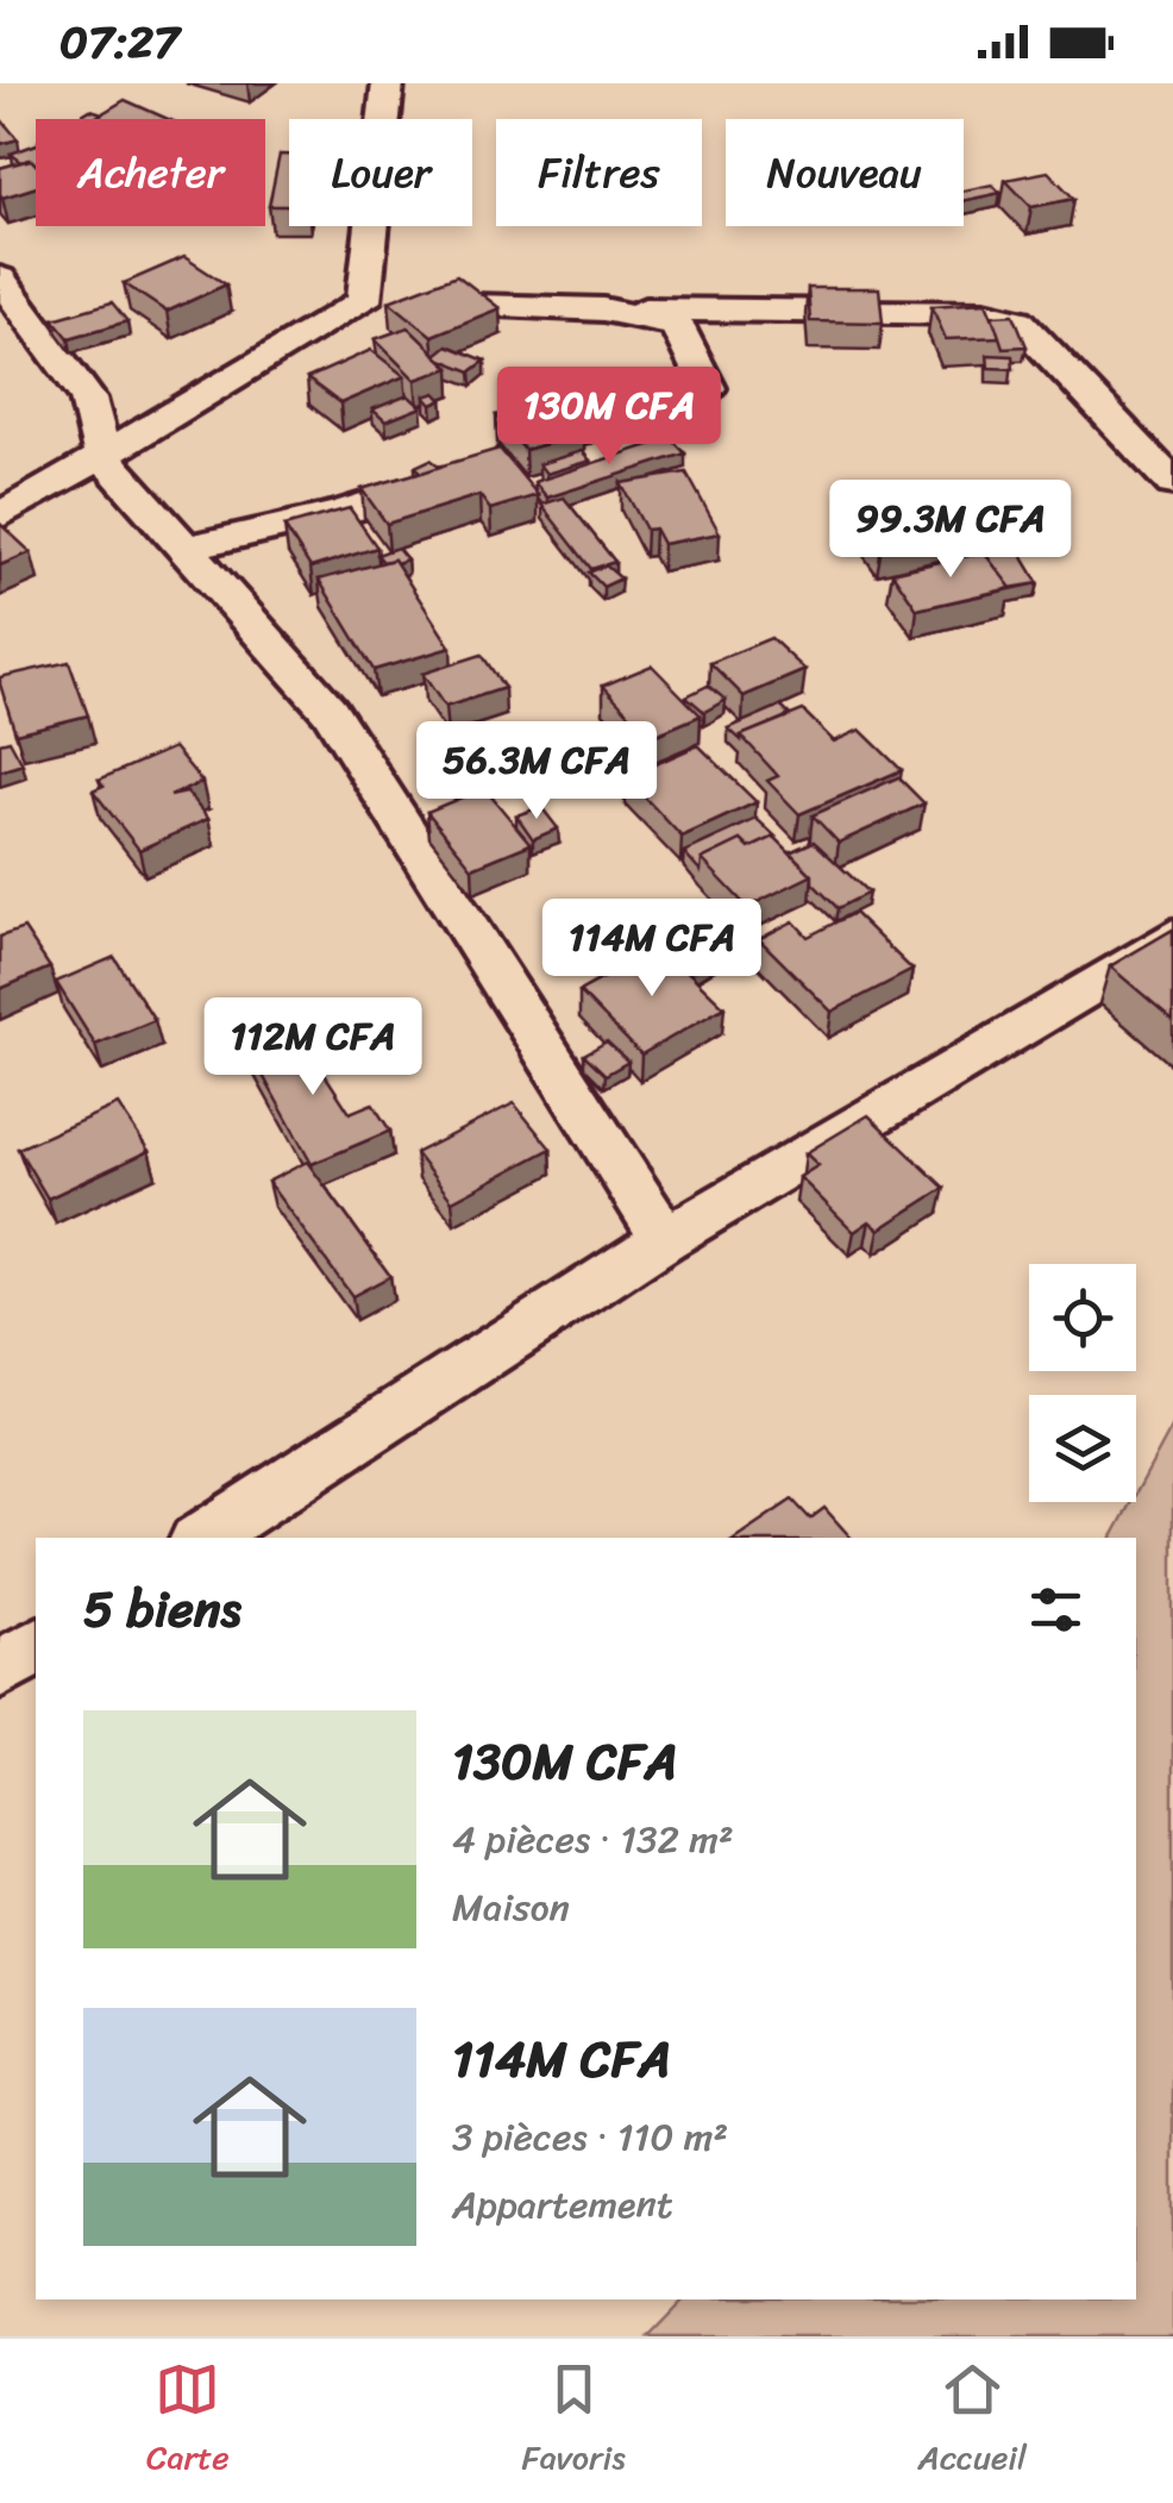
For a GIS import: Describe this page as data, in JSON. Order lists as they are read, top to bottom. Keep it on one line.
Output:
{"page":{"status":"07:27","chip":["Acheter","Louer","Filtres","Nouveau"],"price":["130M CFA","99.3M CFA","56.3M CFA","114M CFA","112M CFA"],"heading":"5 biens","list":[{"name":"130M CFA","note":"4 pièces · 132 m² · Maison"},{"name":"114M CFA","note":"3 pièces · 110 m² · Appartement"}],"tabs":["Carte","Favoris","Accueil"]}}
